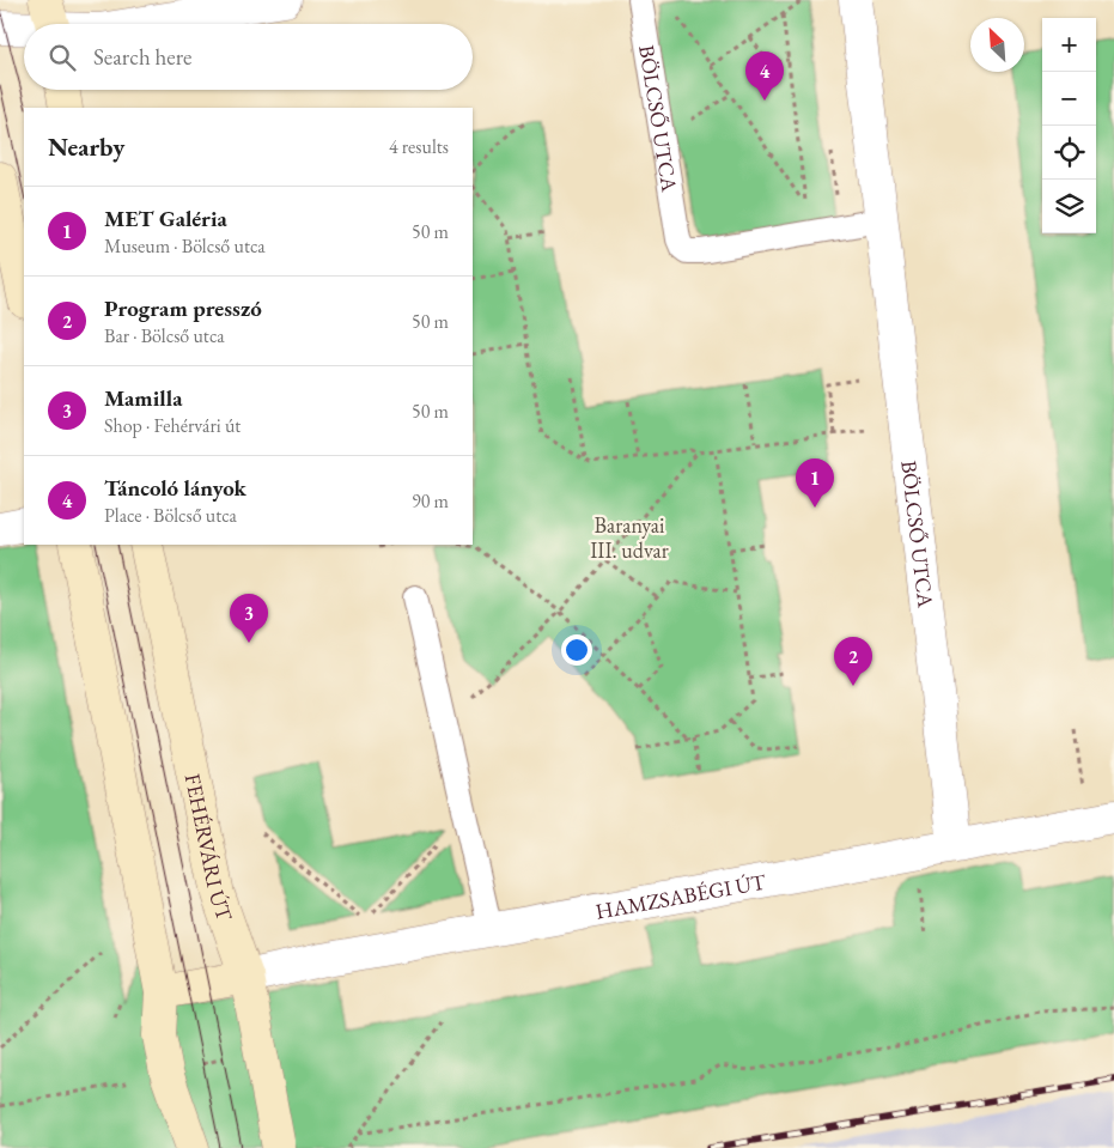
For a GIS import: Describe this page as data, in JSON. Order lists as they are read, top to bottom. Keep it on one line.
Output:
{"streets":{"street":["BÖLCSŐ UTCA","FEHÉRVÁRI ÚT","HAMZSABÉGI ÚT"]},"crossings":[["BÖLCSŐ UTCA","HAMZSABÉGI ÚT"],["FEHÉRVÁRI ÚT","HAMZSABÉGI ÚT"]],"parks":["Baranyai III. udvar"],"north":"top left","page":{"map_buttons":["+","−"],"search":"Search here","pins":["4","1","3","2"],"heading":["Nearby","4 results"],"list":[{"mark":"1","name":"MET Galéria","note":"Museum · Bölcső utca","value":"50 m"},{"mark":"2","name":"Program presszó","note":"Bar · Bölcső utca","value":"50 m"},{"mark":"3","name":"Mamilla","note":"Shop · Fehérvári út","value":"50 m"},{"mark":"4","name":"Táncoló lányok","note":"Place · Bölcső utca","value":"90 m"}]}}
